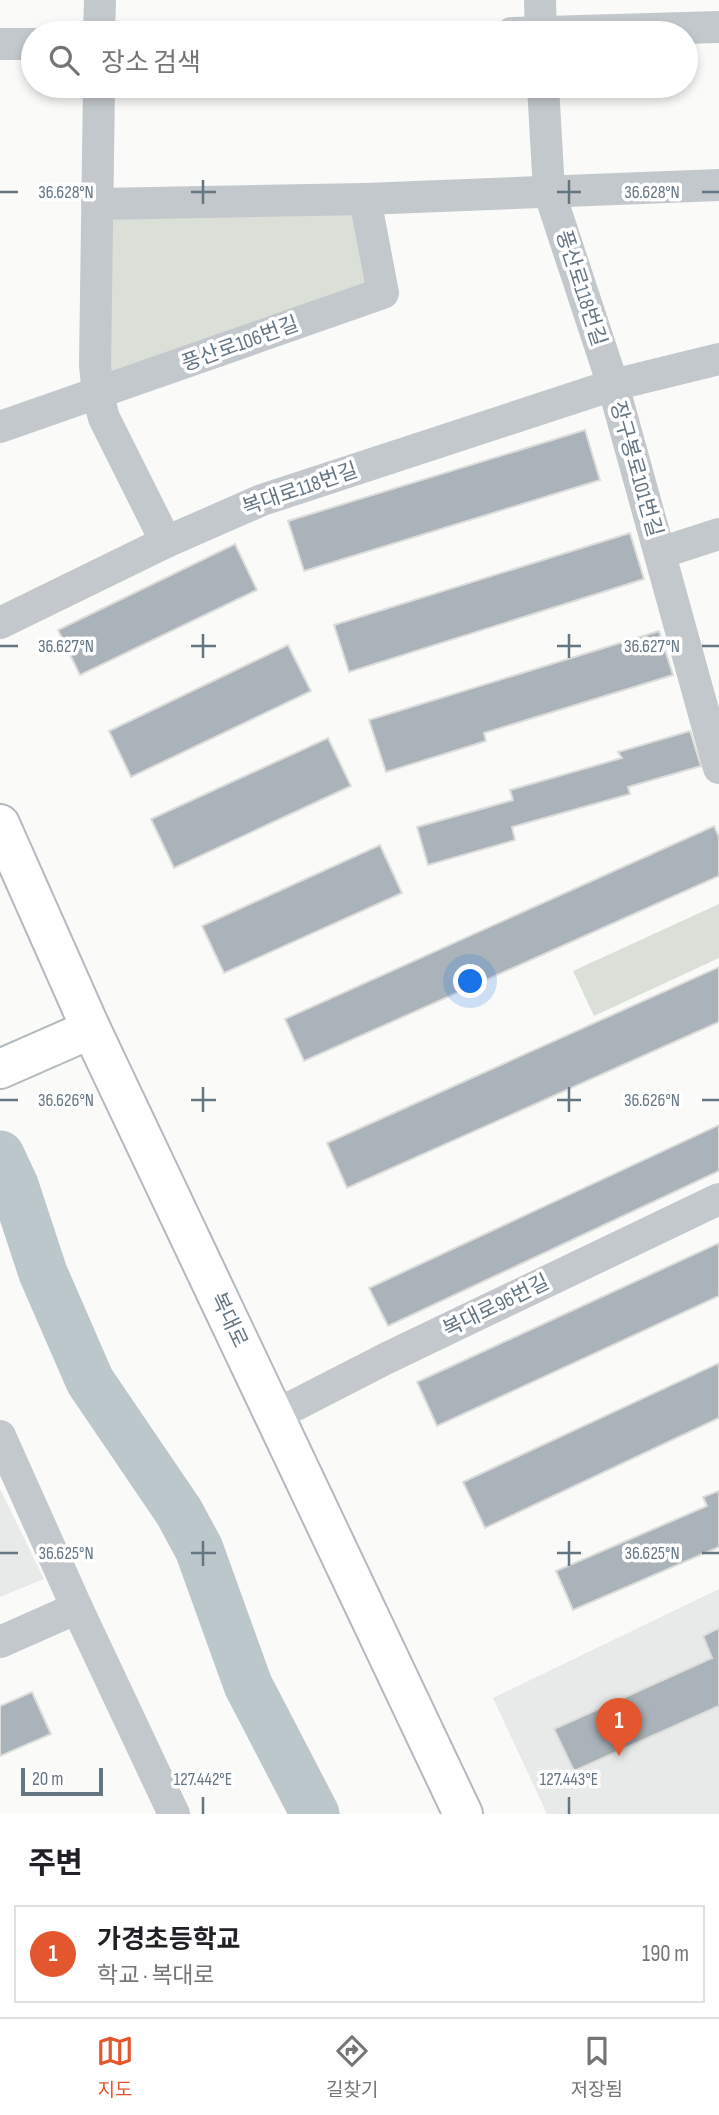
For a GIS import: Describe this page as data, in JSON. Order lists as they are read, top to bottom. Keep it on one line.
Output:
{"streets":{"street":["풍산로118번길","풍산로106번길","장구봉로101번길","복대로118번길","복대로96번길","복대로"]},"crossings":[["풍산로118번길","장구봉로101번길"],["풍산로118번길","복대로118번길"],["장구봉로101번길","복대로118번길"],["복대로96번길","복대로"]],"scale_bar":"20 m","page":{"search":"장소 검색","pins":"1","scale":"20 m","heading":"주변","list":[{"mark":"1","name":"가경초등학교","note":"학교 · 복대로","value":"190 m"}],"nav":["지도","길찾기","저장됨"]},"coordinates":["36.628°N","36.627°N","36.626°N","36.625°N","127.442°E","127.443°E"]}
